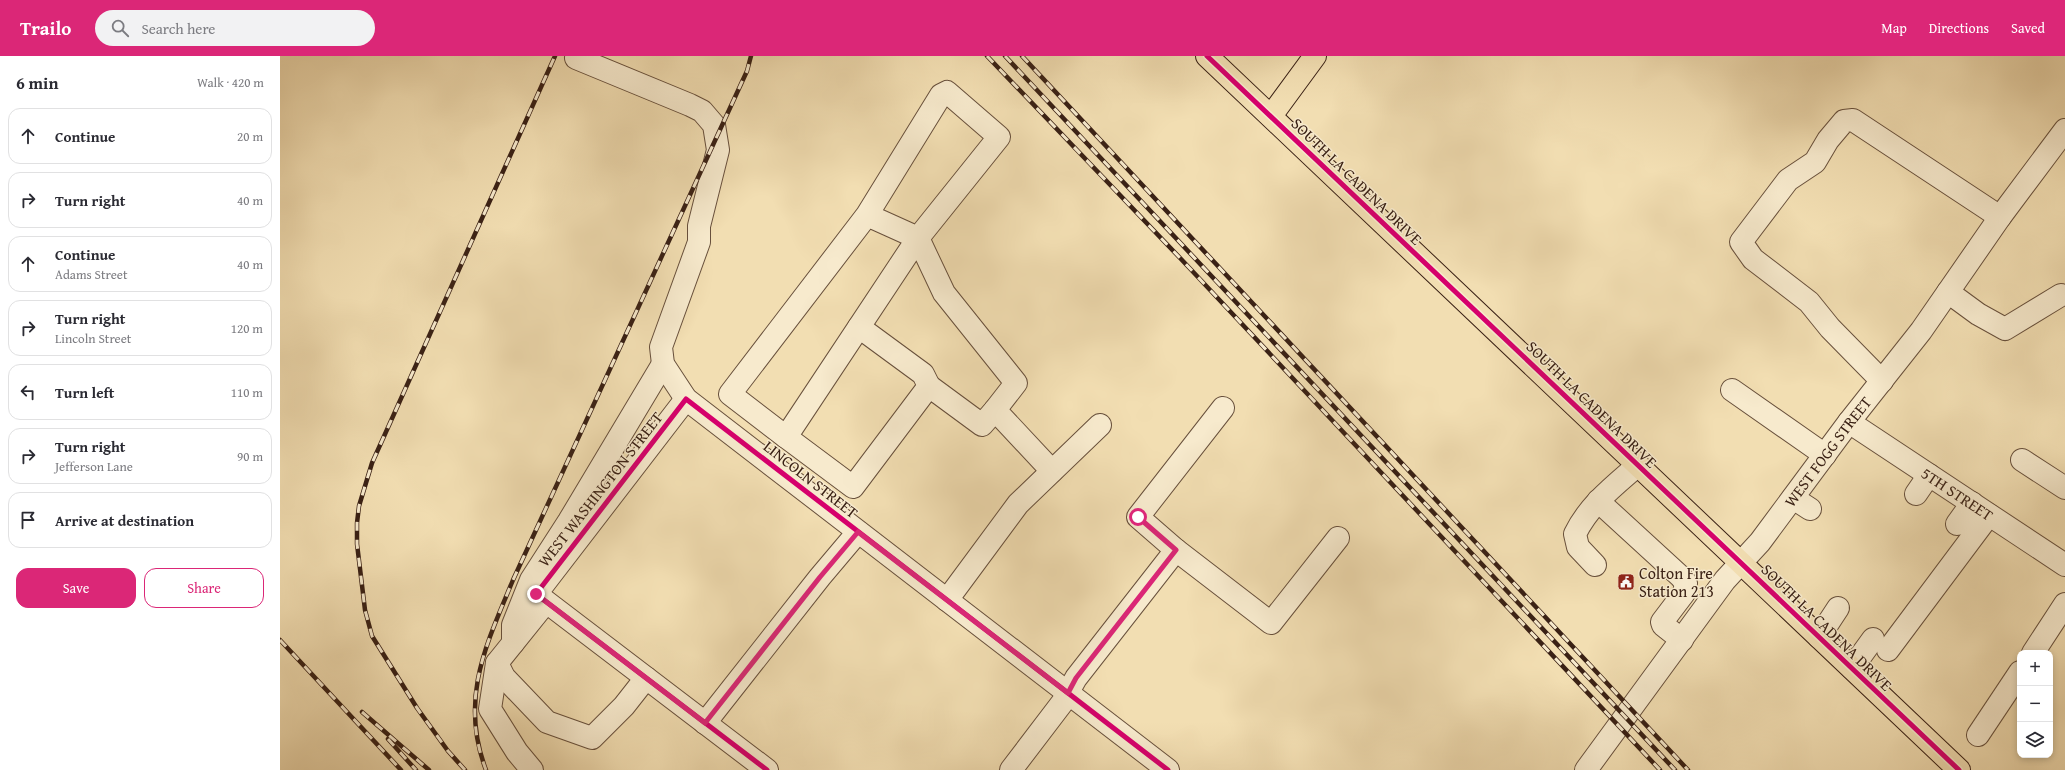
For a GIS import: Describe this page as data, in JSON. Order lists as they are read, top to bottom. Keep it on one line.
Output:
{"streets":{"main road":["SOUTH LA CADENA DRIVE"],"street":["WEST FOGG STREET","LINCOLN STREET","WEST WASHINGTON STREET","5TH STREET"]},"crossings":[["SOUTH LA CADENA DRIVE","WEST FOGG STREET"],["WEST FOGG STREET","5TH STREET"],["LINCOLN STREET","WEST WASHINGTON STREET"]],"places":{"public building":["Colton Fire Station 213"]},"page":{"header":"Trailo","search":"Search here","nav":["Map","Directions","Saved"],"heading":["6 min","Walk · 420 m"],"list":[["Continue","20 m"],["Turn right","40 m"],["Continue","Adams Street","40 m"],["Turn right","Lincoln Street","120 m"],["Turn left","110 m"],["Turn right","Jefferson Lane","90 m"],"Arrive at destination"],"buttons":["Save","Share"],"map_buttons":["+","−"]}}
